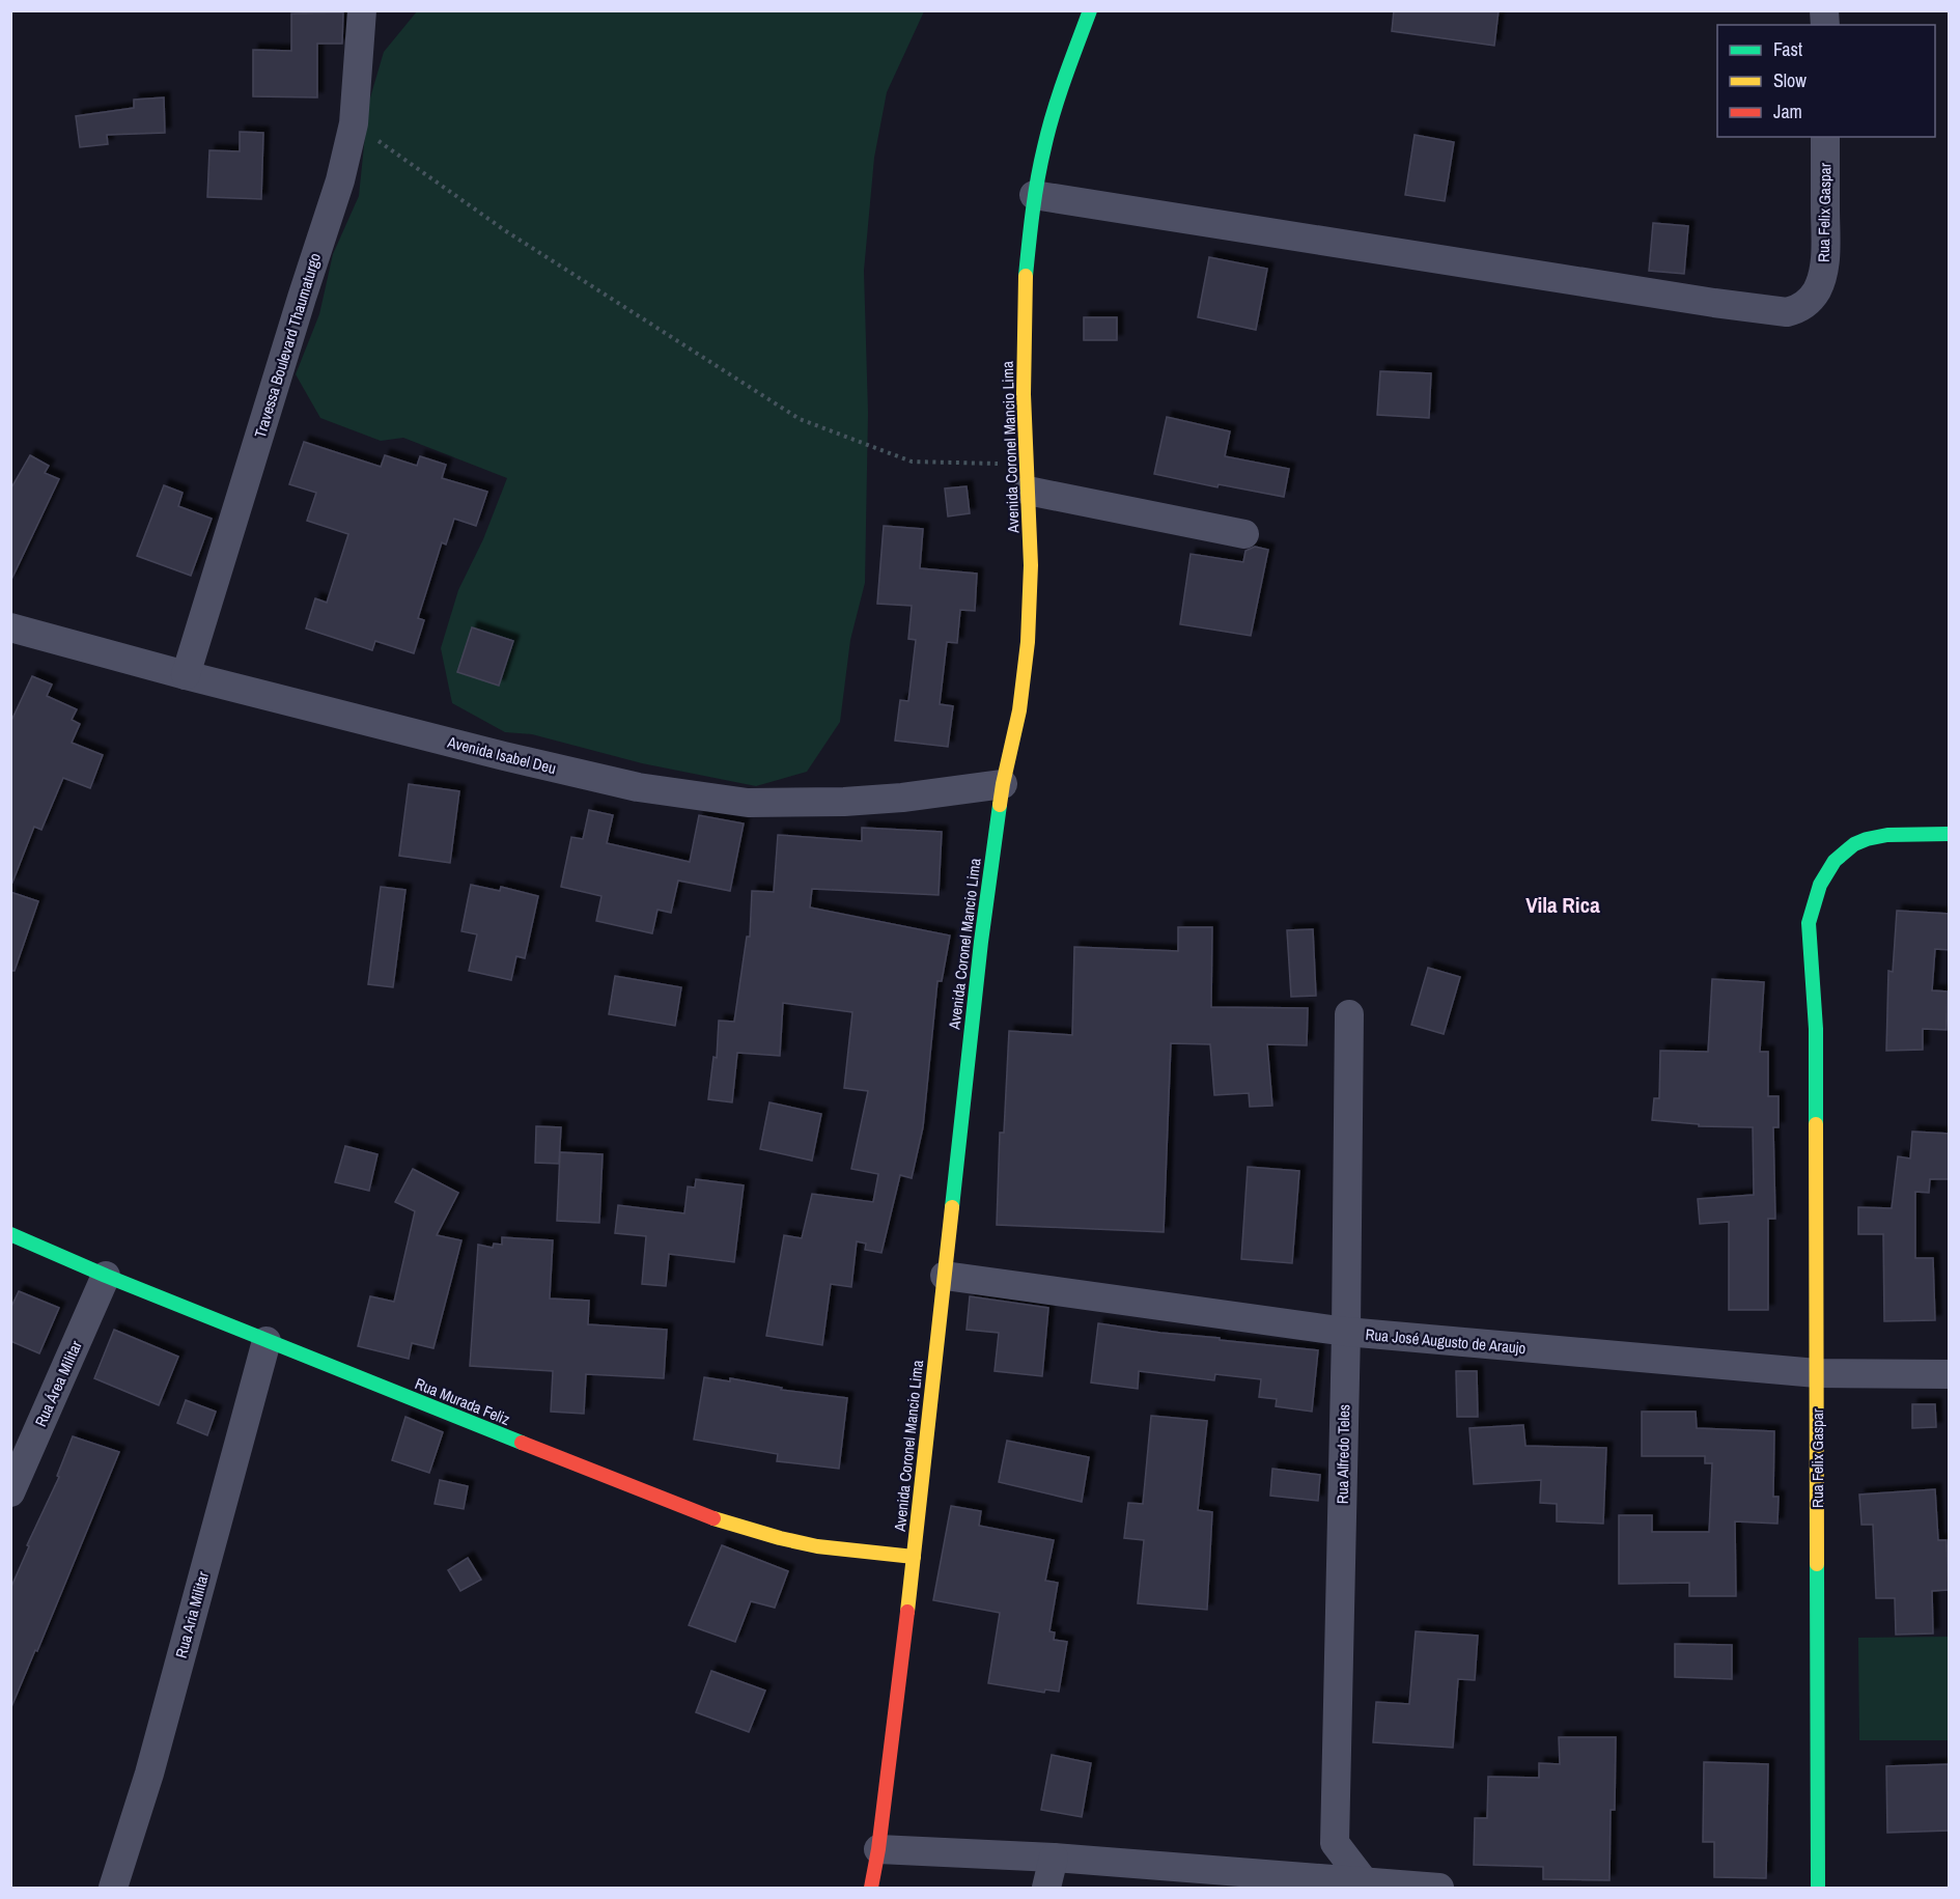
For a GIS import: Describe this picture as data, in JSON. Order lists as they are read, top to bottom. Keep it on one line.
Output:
{"streets":{"street":["Rua Felix Gaspar","Travessa Boulevard Thaumaturgo","Avenida Coronel Mancio Lima","Avenida Isabel Deu","Rua José Augusto de Araujo","Rua Área Militar","Rua Murada Feliz","Rua Alfredo Teles","Rua Aria Militar"]},"crossings":[["Rua Felix Gaspar","Avenida Coronel Mancio Lima"],["Rua Felix Gaspar","Rua José Augusto de Araujo"],["Travessa Boulevard Thaumaturgo","Avenida Isabel Deu"],["Avenida Coronel Mancio Lima","Avenida Isabel Deu"],["Avenida Coronel Mancio Lima","Rua José Augusto de Araujo"],["Avenida Coronel Mancio Lima","Rua Murada Feliz"],["Rua José Augusto de Araujo","Rua Alfredo Teles"],["Rua Área Militar","Rua Murada Feliz"],["Rua Murada Feliz","Rua Aria Militar"]],"districts":["Vila Rica"],"legend":["Fast","Slow","Jam"]}
